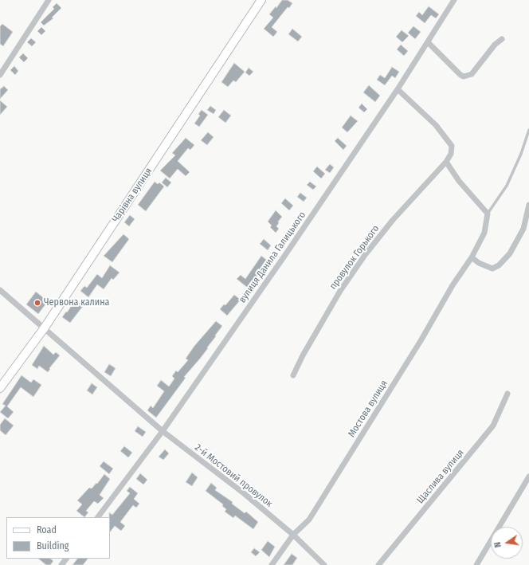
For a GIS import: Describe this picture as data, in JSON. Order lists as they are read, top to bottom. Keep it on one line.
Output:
{"streets":{"street":["Чарівна вулиця","вулиця Данила Галицького","провулок Горького","Мостова вулиця","2-й Мостовий провулок","Щаслива вулиця"]},"crossings":[["Чарівна вулиця","2-й Мостовий провулок"],["вулиця Данила Галицького","2-й Мостовий провулок"],["Мостова вулиця","2-й Мостовий провулок"]],"places":["Червона калина"],"legend":["Road","Building"],"north":"left"}
